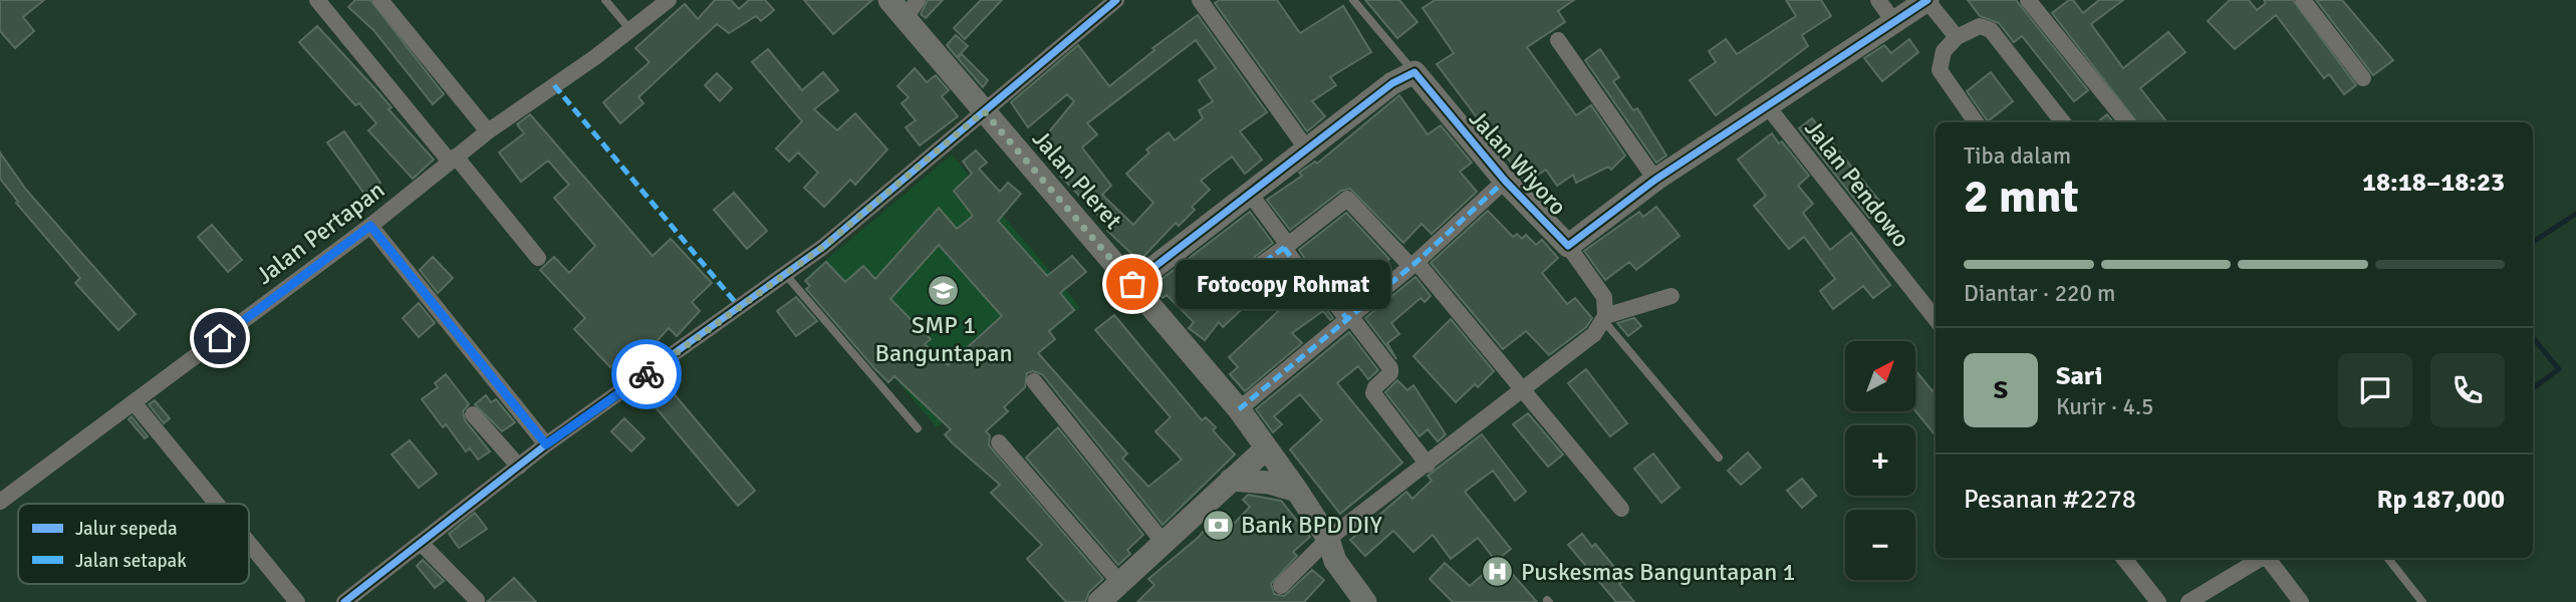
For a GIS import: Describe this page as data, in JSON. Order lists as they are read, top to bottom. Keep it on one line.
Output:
{"streets":{"street":["Jalan Wiyoro","Jalan Pleret","Jalan Pendowo","Jalan Pertapan"]},"crossings":[["Jalan Wiyoro","Jalan Pendowo"]],"places":{"other":["Fotocopy Rohmat"],"school or university":["SMP 1 Banguntapan"],"bank":["Bank BPD DIY"],"hospital":["Puskesmas Banguntapan 1"]},"legend":["Jalur sepeda","Jalan setapak"],"north":"top right","page":{"heading":["2 mnt","Tiba dalam","18:18–18:23"],"panel":["Sari","Kurir · 4.5","Pesanan #2278","Rp 187,000"],"bar":"Diantar · 220 m","bubble":"Fotocopy Rohmat","map_buttons":["+","−"],"round":"S"}}
